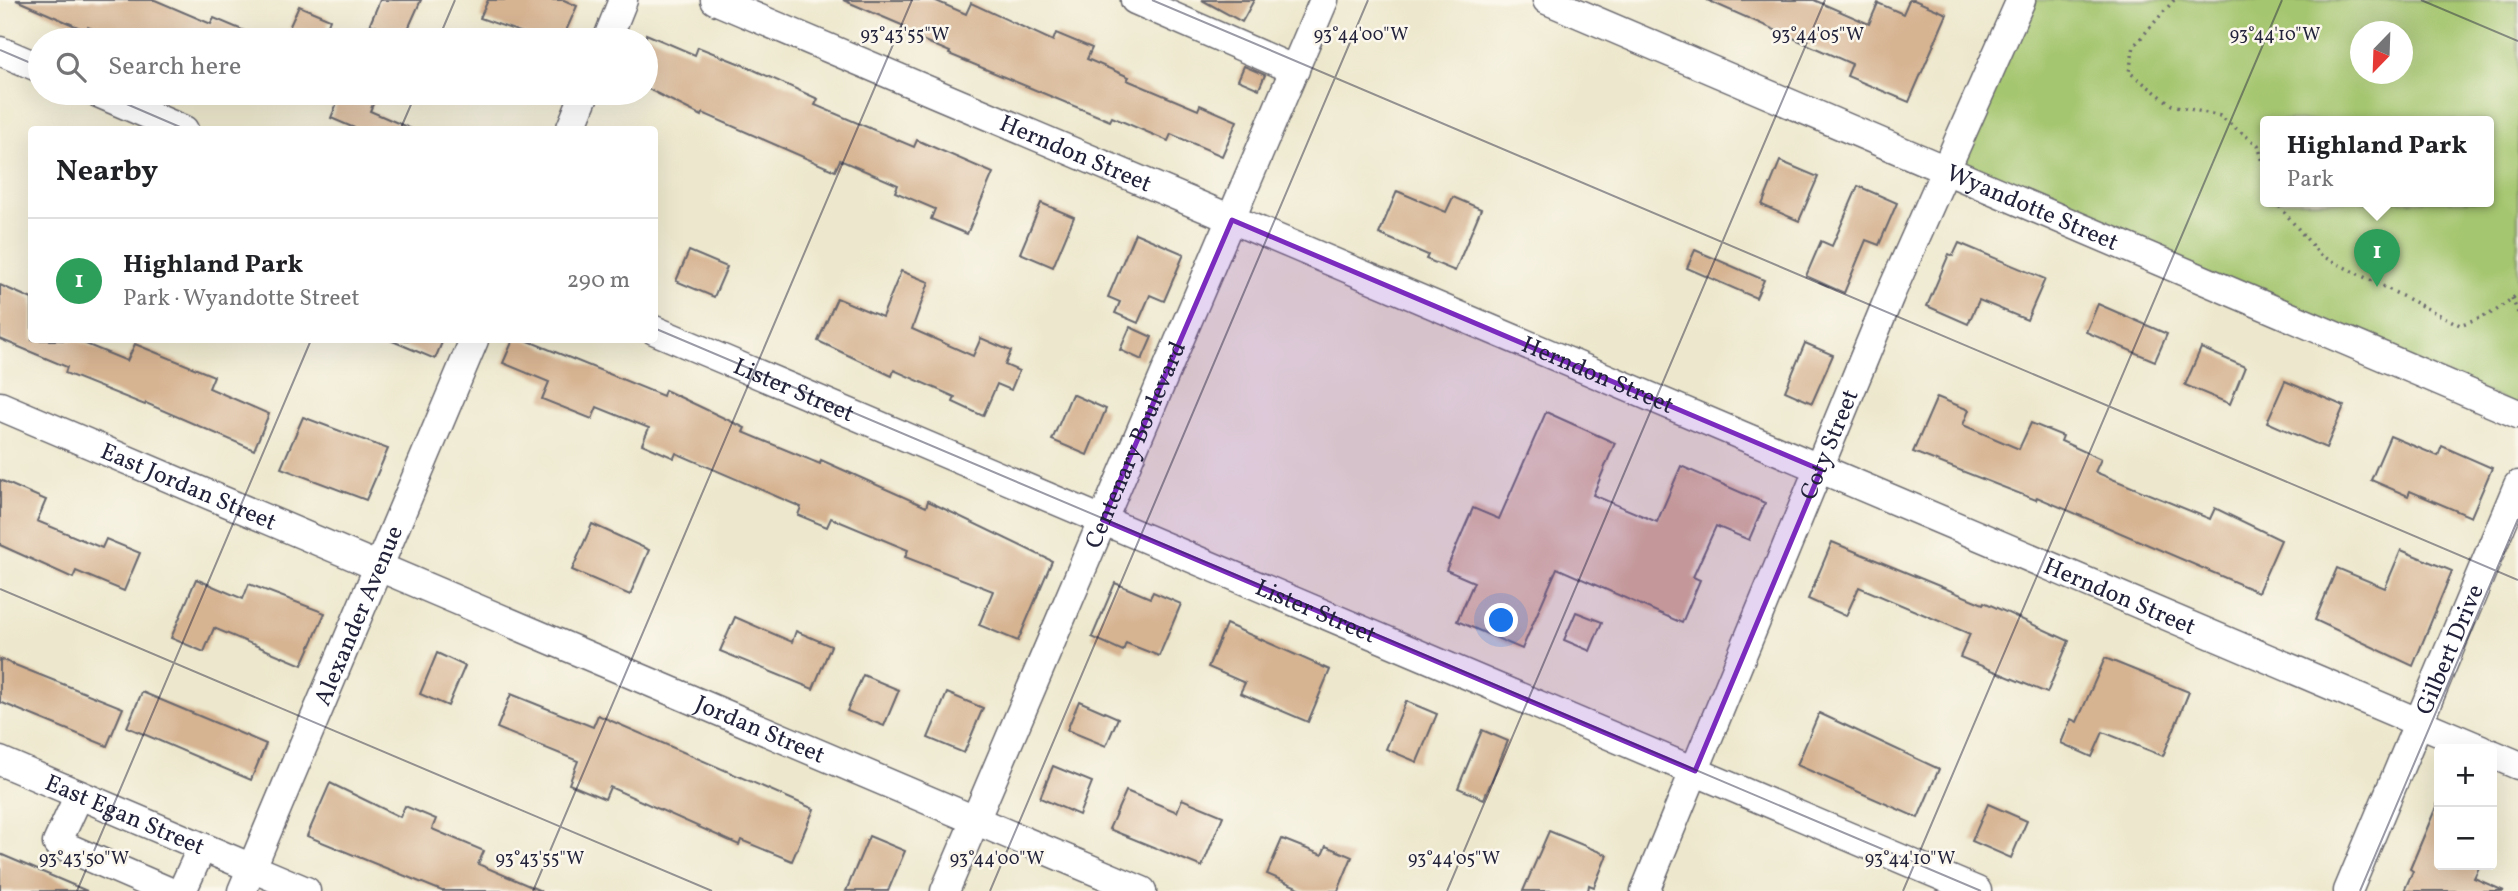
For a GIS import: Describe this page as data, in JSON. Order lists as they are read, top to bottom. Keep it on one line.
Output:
{"streets":{"street":["Herndon Street","Wyandotte Street","Lister Street","Coty Street","Centenary Boulevard","East Jordan Street","Alexander Avenue","Gilbert Drive","Jordan Street","East Egan Street"]},"crossings":[["Herndon Street","Coty Street"],["Herndon Street","Centenary Boulevard"],["Herndon Street","Gilbert Drive"],["Wyandotte Street","Coty Street"],["Lister Street","Coty Street"],["Lister Street","Centenary Boulevard"],["Centenary Boulevard","Jordan Street"],["East Jordan Street","Alexander Avenue"],["East Jordan Street","Jordan Street"],["Alexander Avenue","Jordan Street"],["Alexander Avenue","East Egan Street"]],"north":"bottom left","page":{"search":"Search here","popup":["Highland Park","Park"],"heading":"Nearby","list":[{"mark":"1","name":"Highland Park","note":"Park · Wyandotte Street","value":"290 m"}],"pins":"1","map_buttons":["+","−"]},"coordinates":["93°44'05\"W","93°43'55\"W","93°44'00\"W","93°44'10\"W","93°43'50\"W"]}
